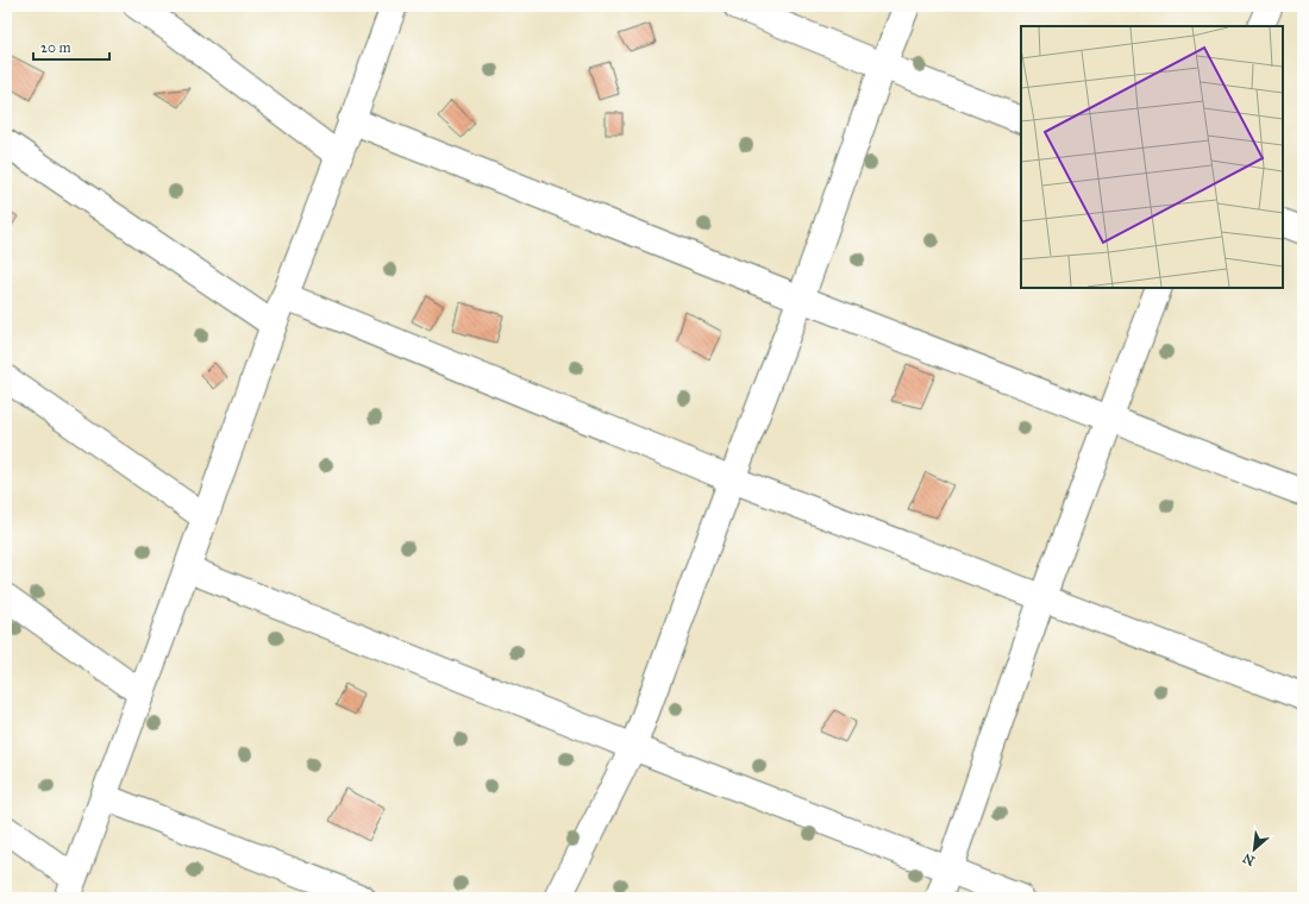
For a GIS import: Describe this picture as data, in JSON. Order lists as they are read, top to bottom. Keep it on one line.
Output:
{"scale_bar":"20 m","north":"bottom left"}
